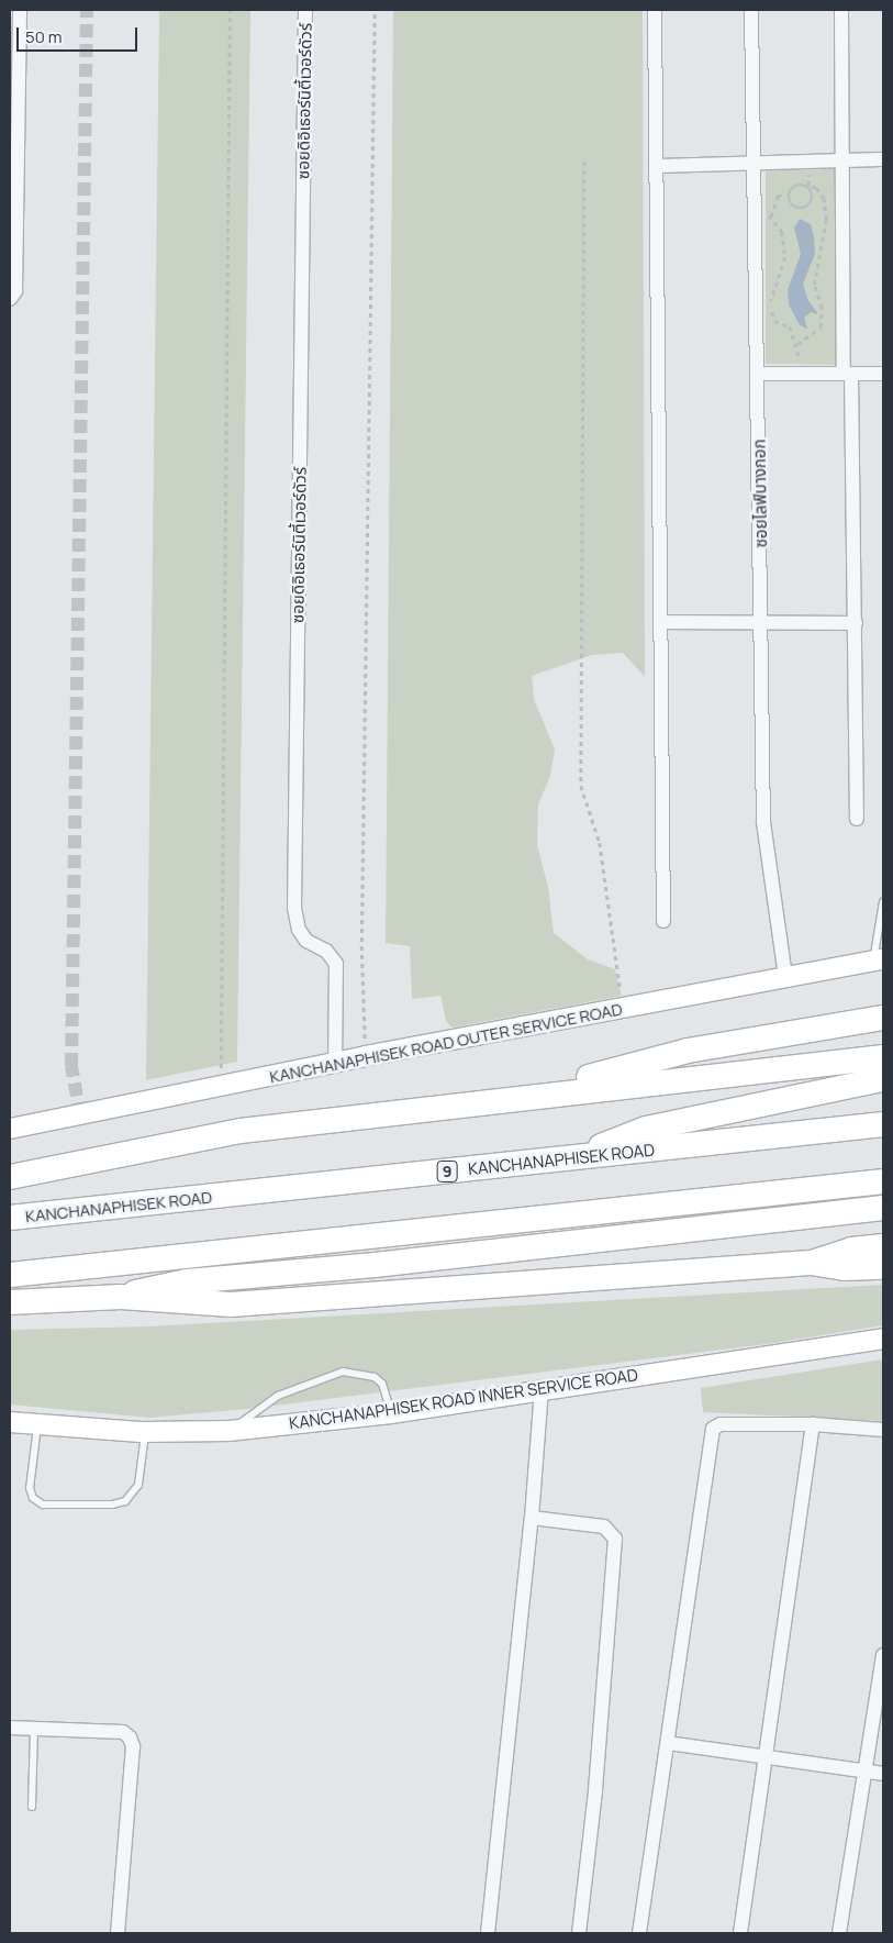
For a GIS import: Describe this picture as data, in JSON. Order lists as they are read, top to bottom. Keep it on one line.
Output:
{"streets":{"highway":["KANCHANAPHISEK ROAD","9"],"main road":["KANCHANAPHISEK ROAD OUTER SERVICE ROAD","KANCHANAPHISEK ROAD INNER SERVICE ROAD"],"street":["ซอยดิอิเธอร์นิตี้เวอร์ดัวร์","ซอยไลฟ์บางกอก"]},"crossings":[["ซอยดิอิเธอร์นิตี้เวอร์ดัวร์","KANCHANAPHISEK ROAD OUTER SERVICE ROAD"],["ซอยไลฟ์บางกอก","KANCHANAPHISEK ROAD OUTER SERVICE ROAD"]],"scale_bar":"50 m"}
